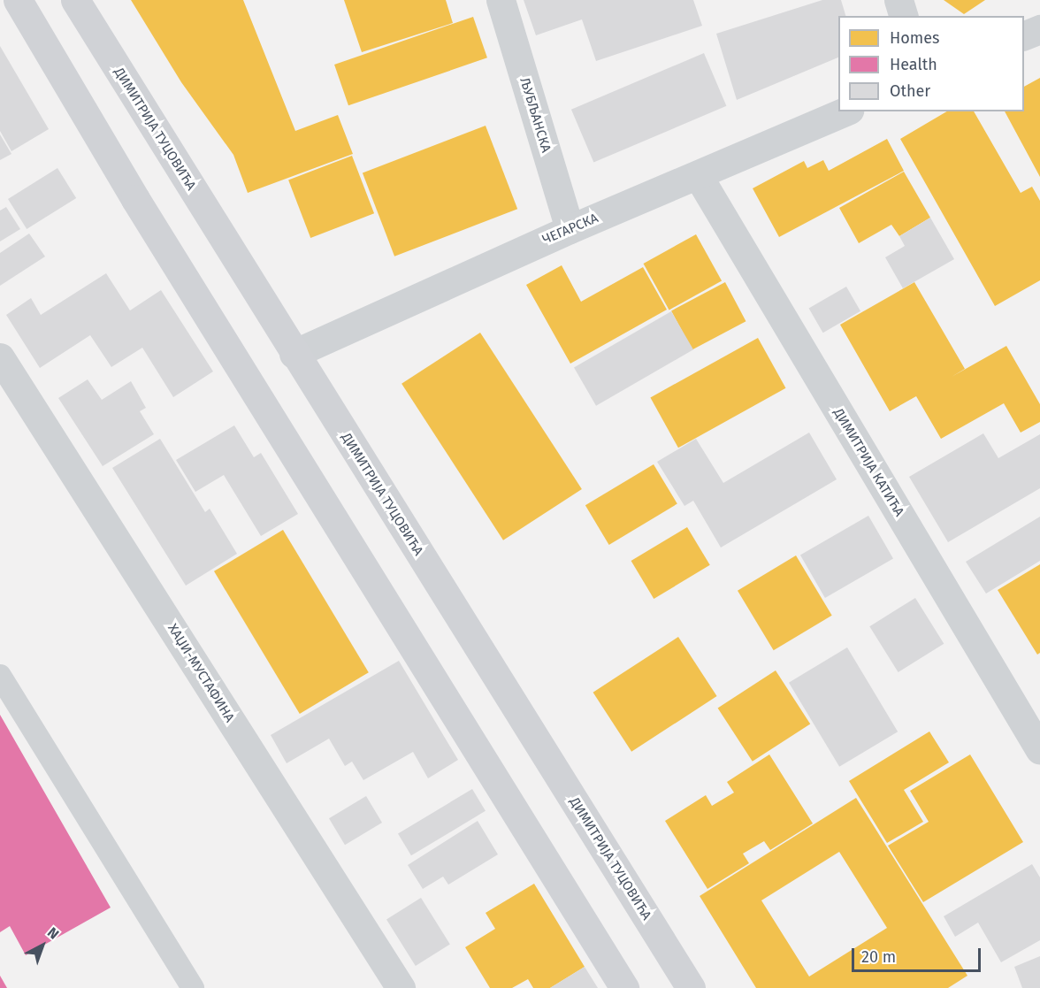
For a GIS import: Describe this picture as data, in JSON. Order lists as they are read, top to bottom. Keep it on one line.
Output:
{"streets":{"main road":["ДИМИТРИЈА ТУЦОВИЋА"],"street":["ЉУБЉАНСКА","ЧЕГАРСКА","ДИМИТРИЈА КАТИЋА","ХАЏИ-МУСТАФИНА"]},"crossings":[["ЉУБЉАНСКА","ЧЕГАРСКА"],["ДИМИТРИЈА ТУЦОВИЋА","ЧЕГАРСКА"],["ЧЕГАРСКА","ДИМИТРИЈА КАТИЋА"]],"legend":["Homes","Health","Other"],"scale_bar":"20 m","north":"top right"}
